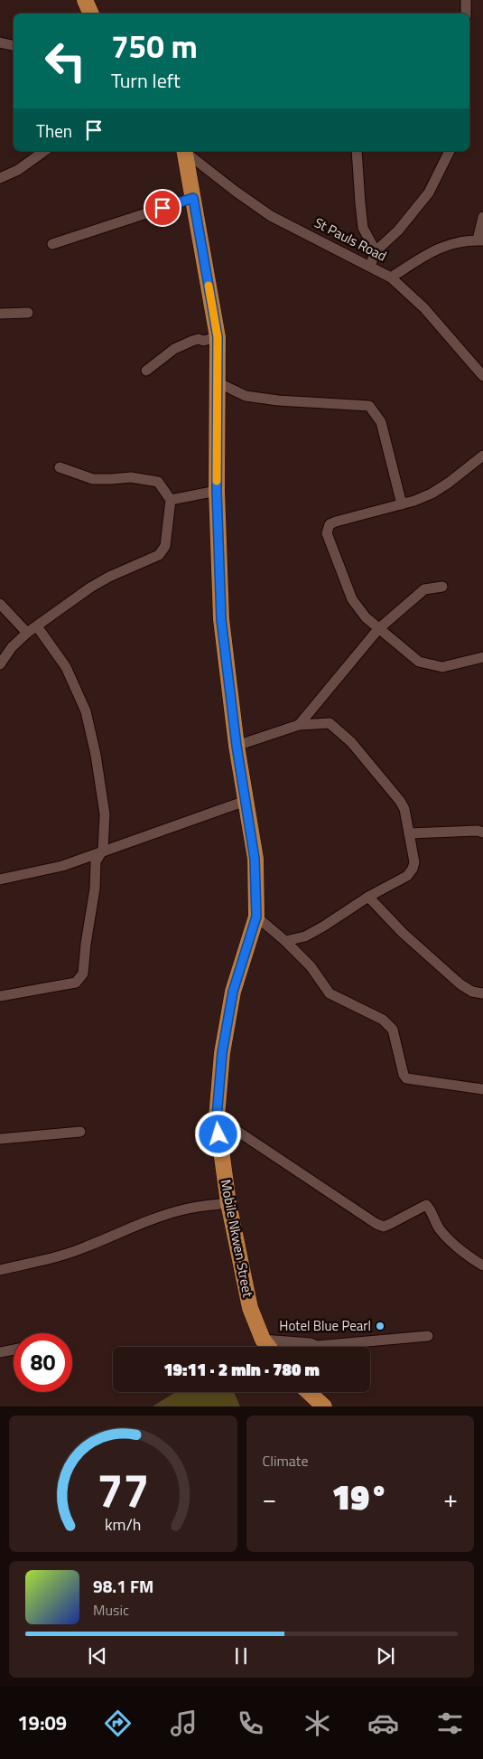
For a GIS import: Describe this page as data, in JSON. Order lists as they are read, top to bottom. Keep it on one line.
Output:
{"streets":{"highway":["Mobile Nkwen Street"],"street":["St Pauls Road"]},"places":["Hotel Blue Pearl"],"page":{"turn":["750 m","Turn left"],"then":"Then","limit":"80","trip":"19:11 · 2 min · 780 m","tile":"Climate","heat":["−","19°","+"],"song":["98.1 FM","Music"],"tabs":"19:09","gauge":["77","km/h"]}}
